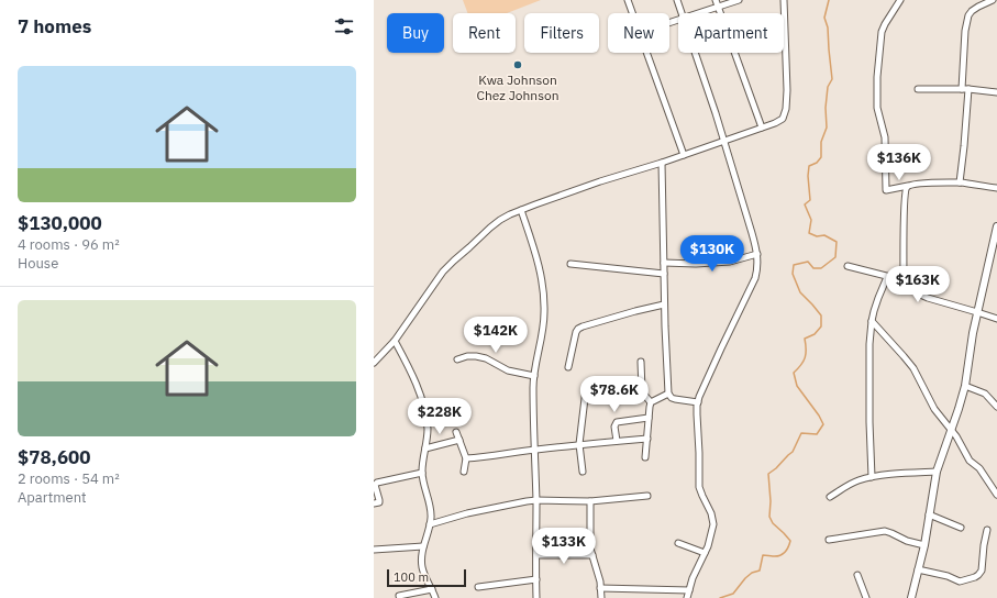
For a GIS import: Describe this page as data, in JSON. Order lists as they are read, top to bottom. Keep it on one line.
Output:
{"places":["Kwa Johnson Chez Johnson"],"scale_bar":"100 m","page":{"heading":"7 homes","chip":["Buy","Rent","Filters","New","Apartment"],"list":[{"name":"$130,000","note":"4 rooms · 96 m² · House"},{"name":"$78,600","note":"2 rooms · 54 m² · Apartment"}],"price":["$136K","$130K","$163K","$142K","$78.6K","$228K","$133K"],"scale":"100 m"}}
